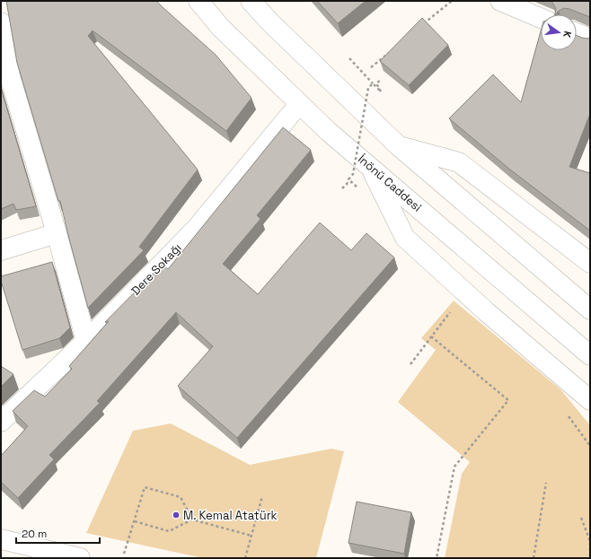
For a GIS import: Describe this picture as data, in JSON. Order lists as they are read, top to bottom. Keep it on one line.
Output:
{"streets":{"main road":["İnönü Caddesi","Dere Sokağı"]},"crossings":[["İnönü Caddesi","Dere Sokağı"]],"places":["M. Kemal Atatürk"],"scale_bar":"20 m","north":"right"}
